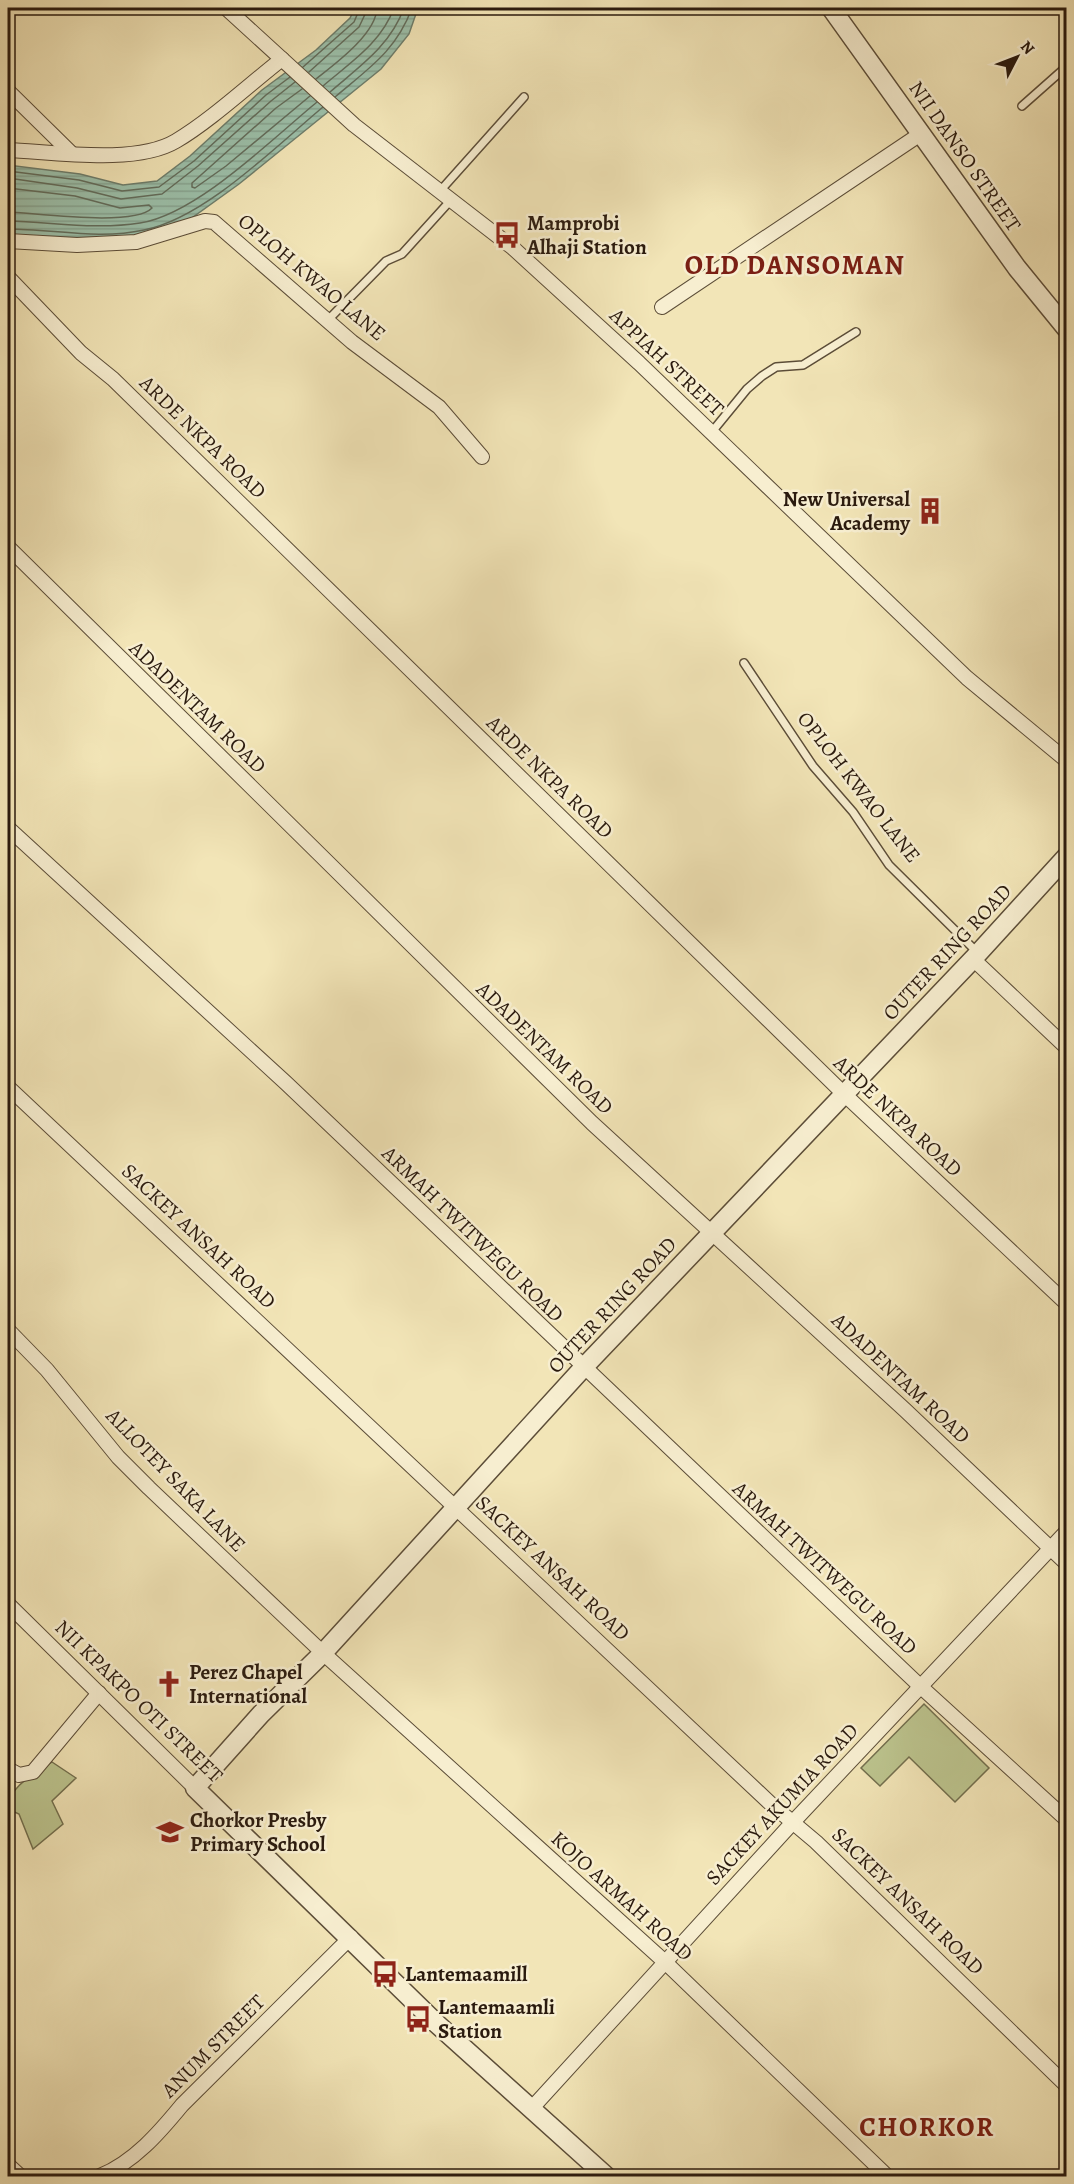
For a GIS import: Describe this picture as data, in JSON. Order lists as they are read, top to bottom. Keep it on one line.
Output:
{"streets":{"street":["NII DANSO STREET","OPLOH KWAO LANE","APPIAH STREET","ARDE NKPA ROAD","ADADENTAM ROAD","OUTER RING ROAD","ARMAH TWITWEGU ROAD","SACKEY ANSAH ROAD","ALLOTEY SAKA LANE","NII KPAKPO OTI STREET","SACKEY AKUMIA ROAD","KOJO ARMAH ROAD","ANUM STREET"]},"crossings":[["OPLOH KWAO LANE","OUTER RING ROAD"],["ARDE NKPA ROAD","OUTER RING ROAD"],["ADADENTAM ROAD","OUTER RING ROAD"],["ADADENTAM ROAD","SACKEY AKUMIA ROAD"],["OUTER RING ROAD","ARMAH TWITWEGU ROAD"],["OUTER RING ROAD","SACKEY ANSAH ROAD"],["OUTER RING ROAD","ALLOTEY SAKA LANE"],["OUTER RING ROAD","NII KPAKPO OTI STREET"],["OUTER RING ROAD","KOJO ARMAH ROAD"],["ARMAH TWITWEGU ROAD","SACKEY AKUMIA ROAD"],["SACKEY ANSAH ROAD","SACKEY AKUMIA ROAD"],["ALLOTEY SAKA LANE","KOJO ARMAH ROAD"],["NII KPAKPO OTI STREET","SACKEY AKUMIA ROAD"],["NII KPAKPO OTI STREET","ANUM STREET"],["SACKEY AKUMIA ROAD","KOJO ARMAH ROAD"]],"districts":["OLD DANSOMAN","CHORKOR"],"places":{"bus stop":["Mamprobi Alhaji Station","Lantemaamill","Lantemaamli Station"],"building":["New Universal Academy"],"church":["Perez Chapel International"],"school or university":["Chorkor Presby Primary School"]},"north":"top right"}
